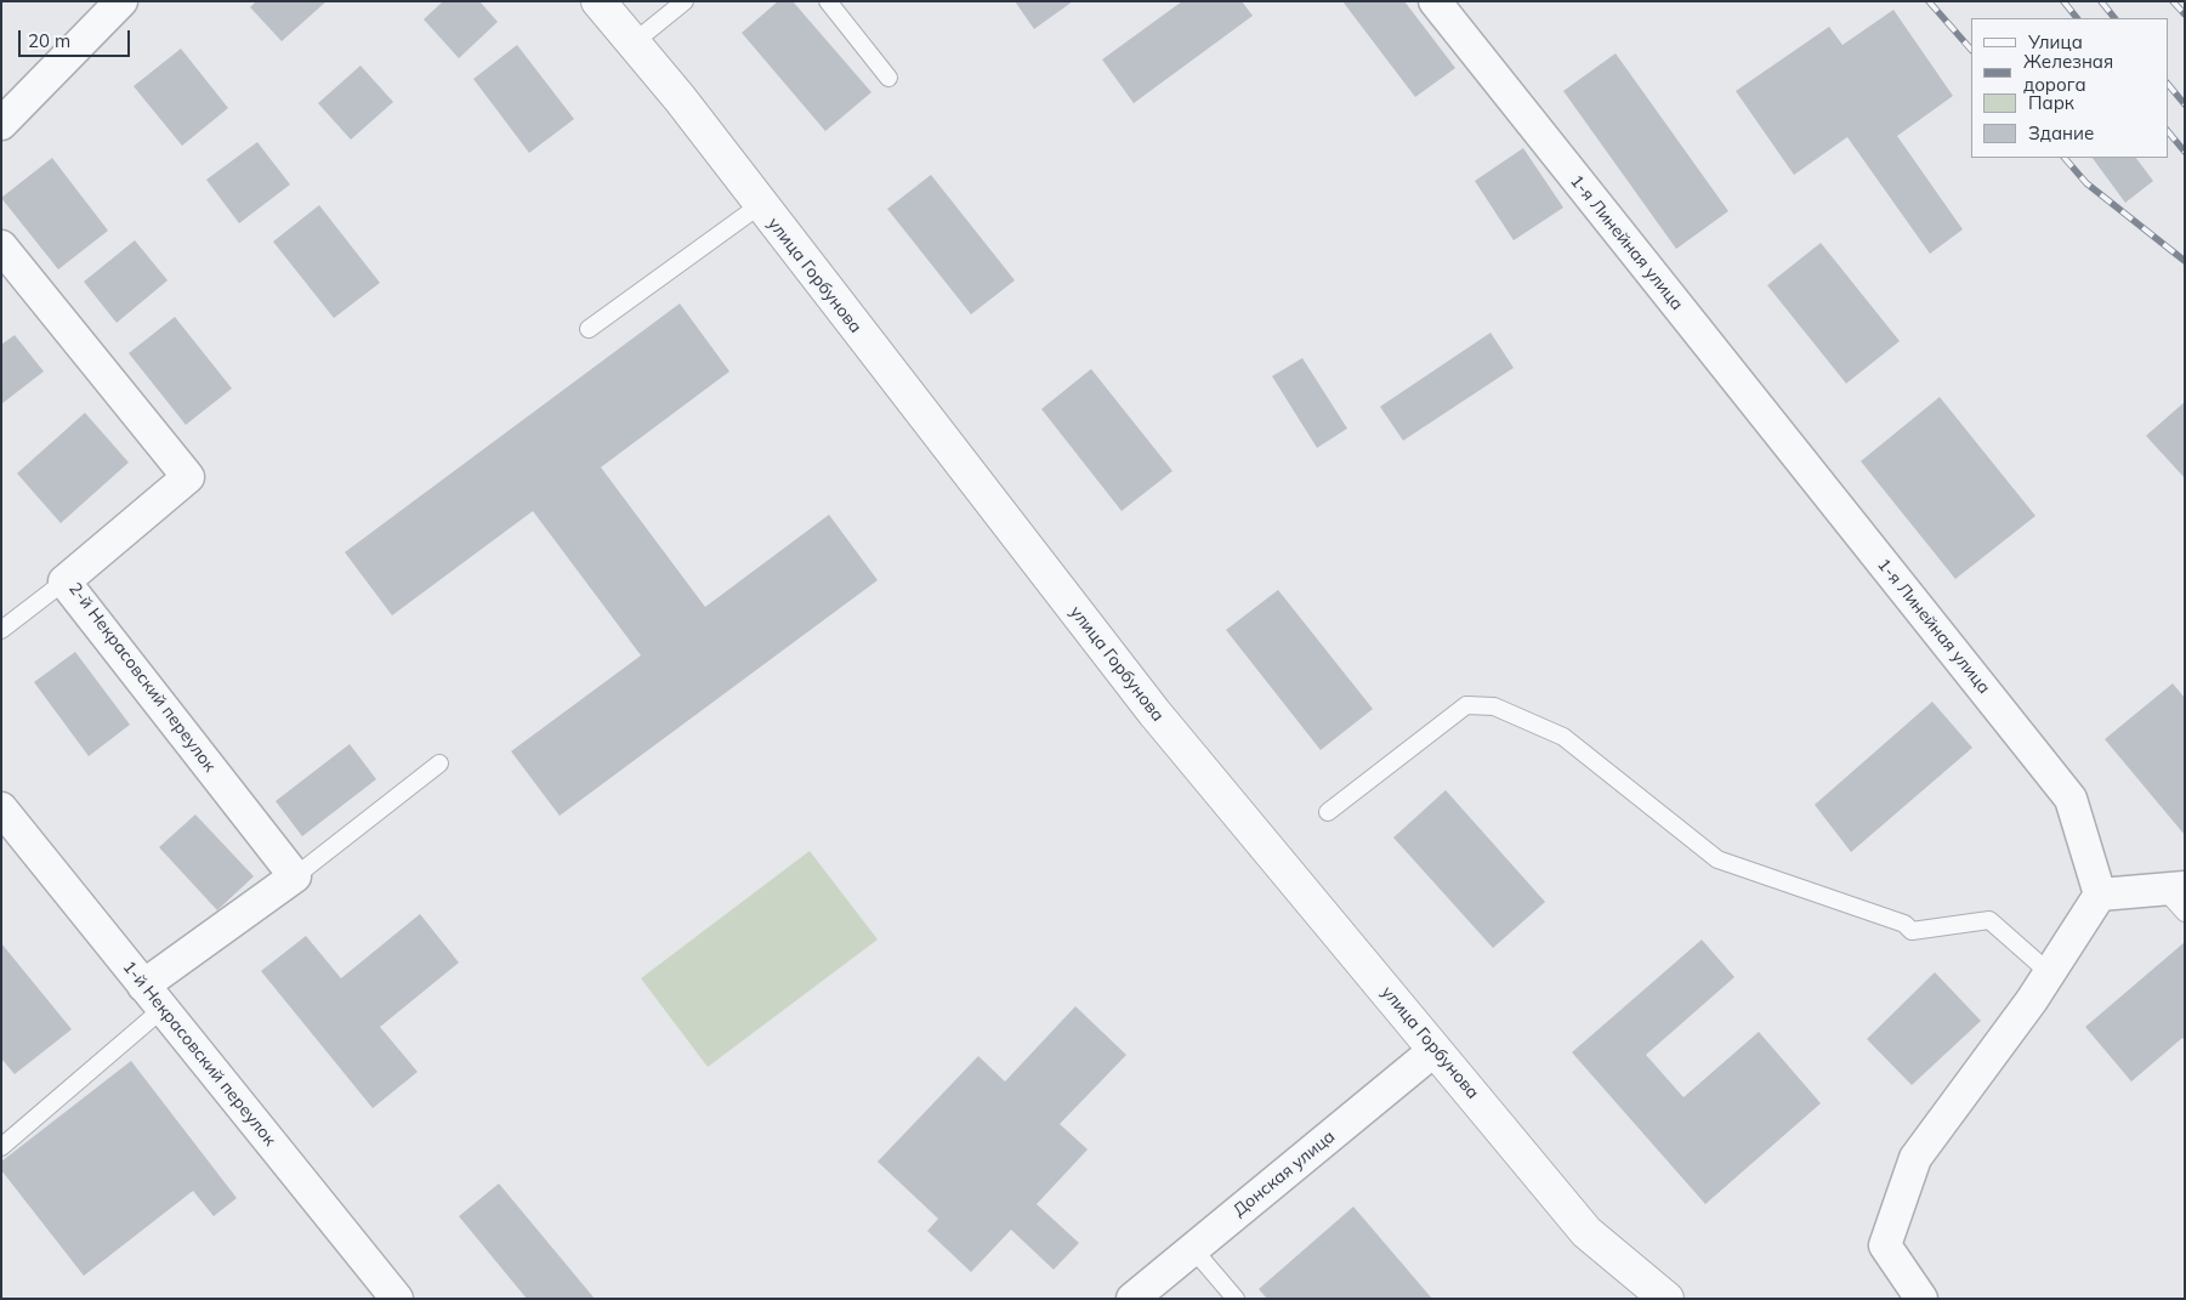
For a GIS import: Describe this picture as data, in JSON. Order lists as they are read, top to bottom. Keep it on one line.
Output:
{"streets":{"street":["1-я Линейная улица","улица Горбунова","2-й Некрасовский переулок","1-й Некрасовский переулок","Донская улица"]},"crossings":[["улица Горбунова","Донская улица"]],"legend":["Улица","Железная дорога","Парк","Здание"],"scale_bar":"20 m"}
